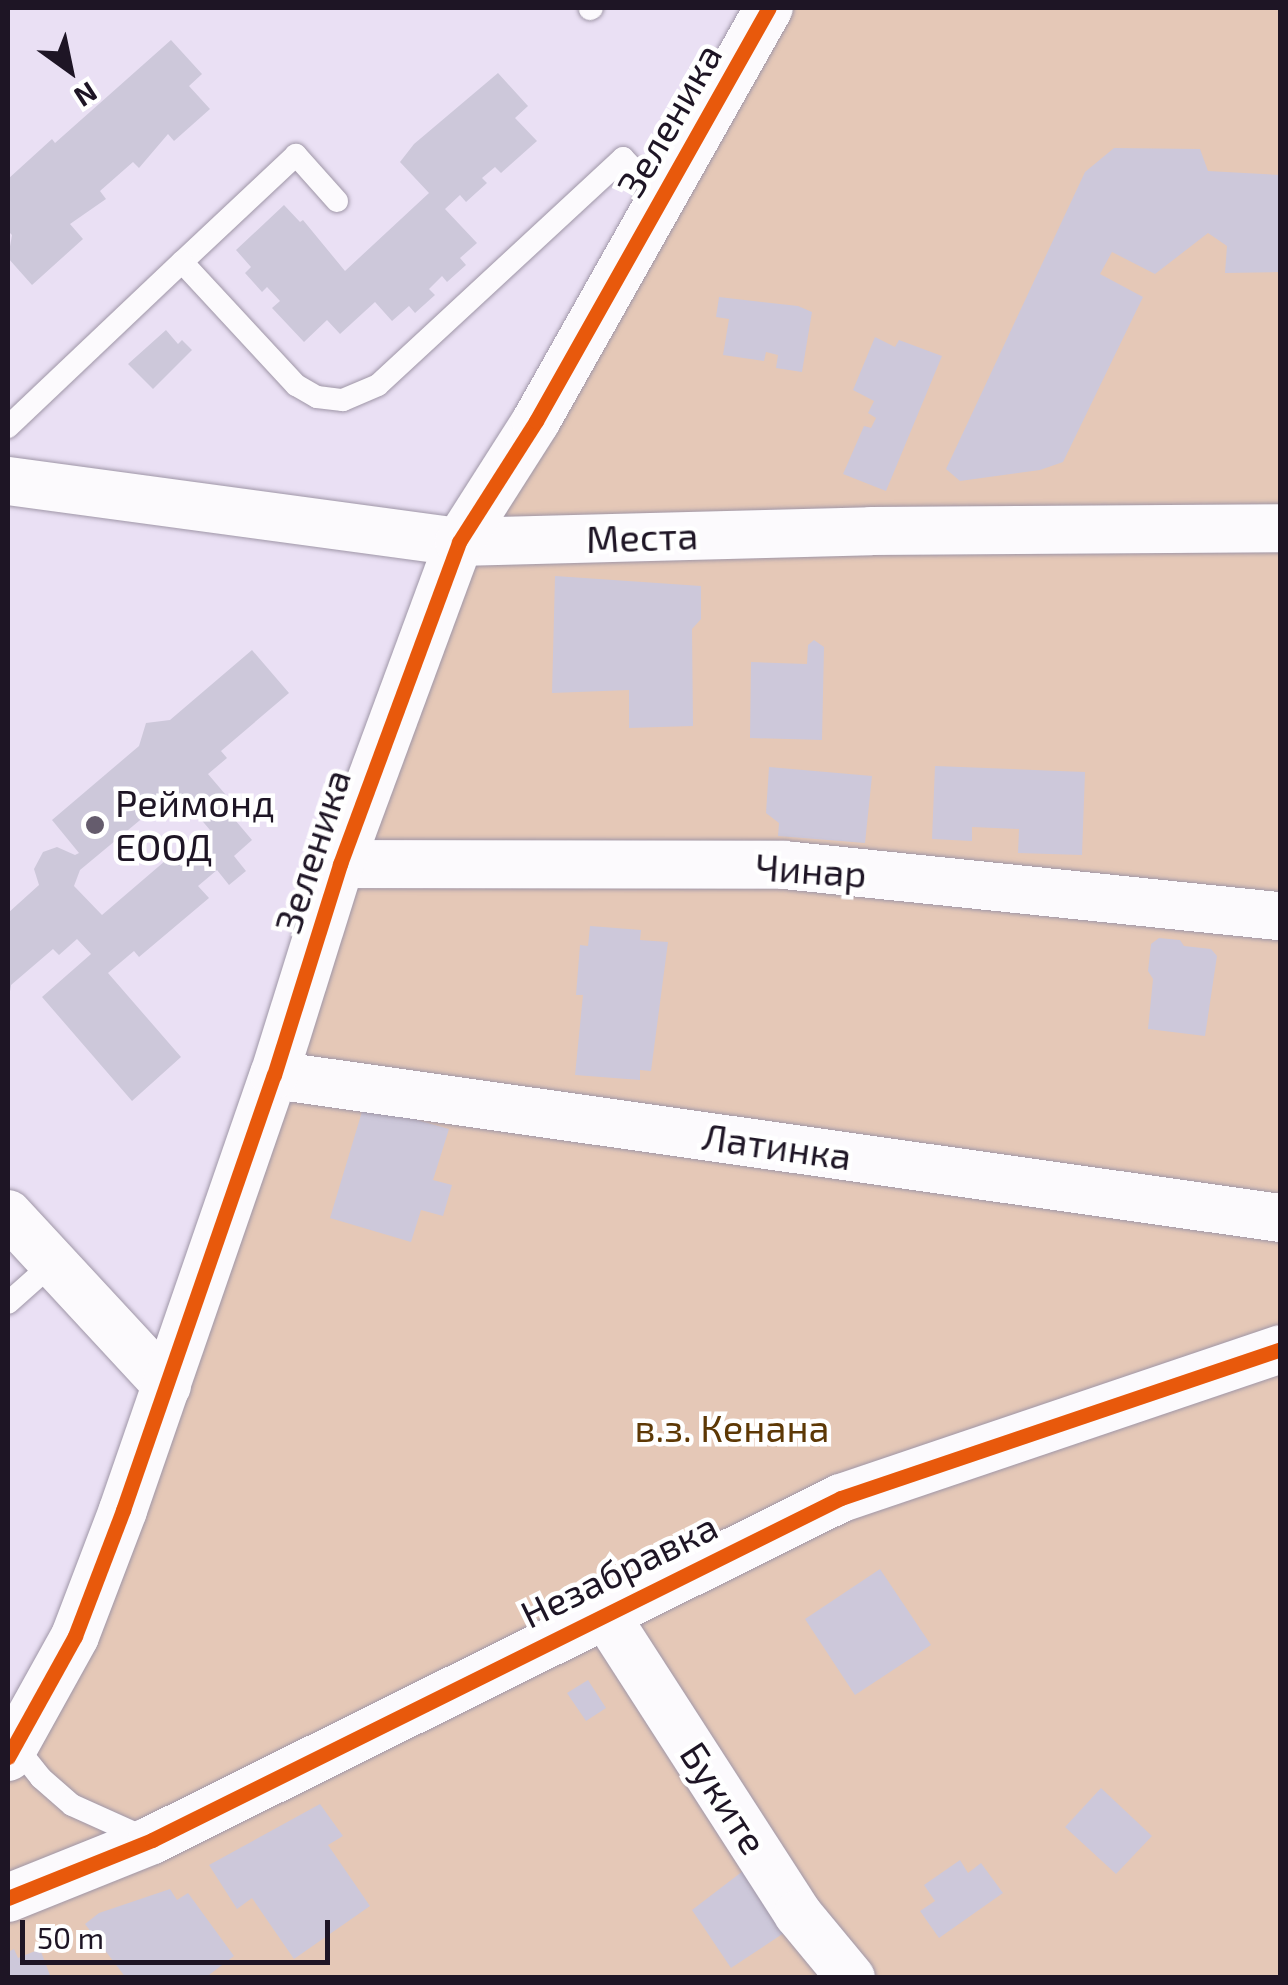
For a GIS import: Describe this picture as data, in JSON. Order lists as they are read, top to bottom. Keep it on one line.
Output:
{"streets":{"street":["Зеленика","Места","Чинар","Латинка","Незабравка","Буките"]},"crossings":[["Зеленика","Места"],["Зеленика","Чинар"],["Зеленика","Латинка"],["Незабравка","Буките"]],"parks":["в.з. Кенана"],"places":["Реймонд ЕООД"],"scale_bar":"50 m","north":"bottom right"}
